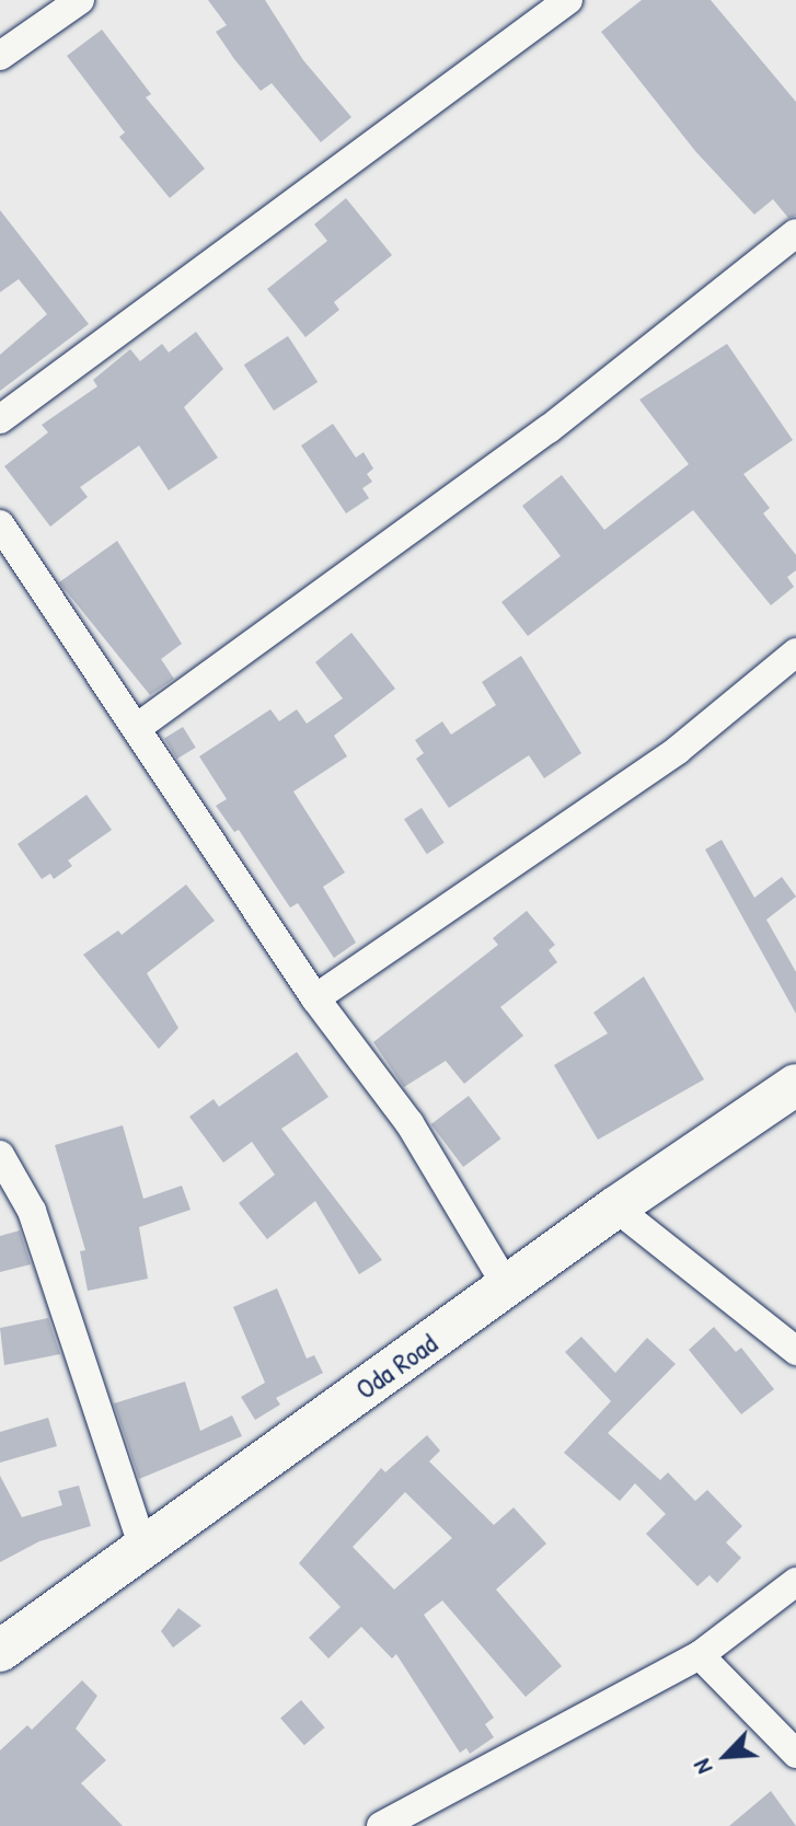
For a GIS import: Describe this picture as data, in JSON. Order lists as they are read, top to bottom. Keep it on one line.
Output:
{"streets":{"street":["Oda Road"]},"north":"bottom left"}
